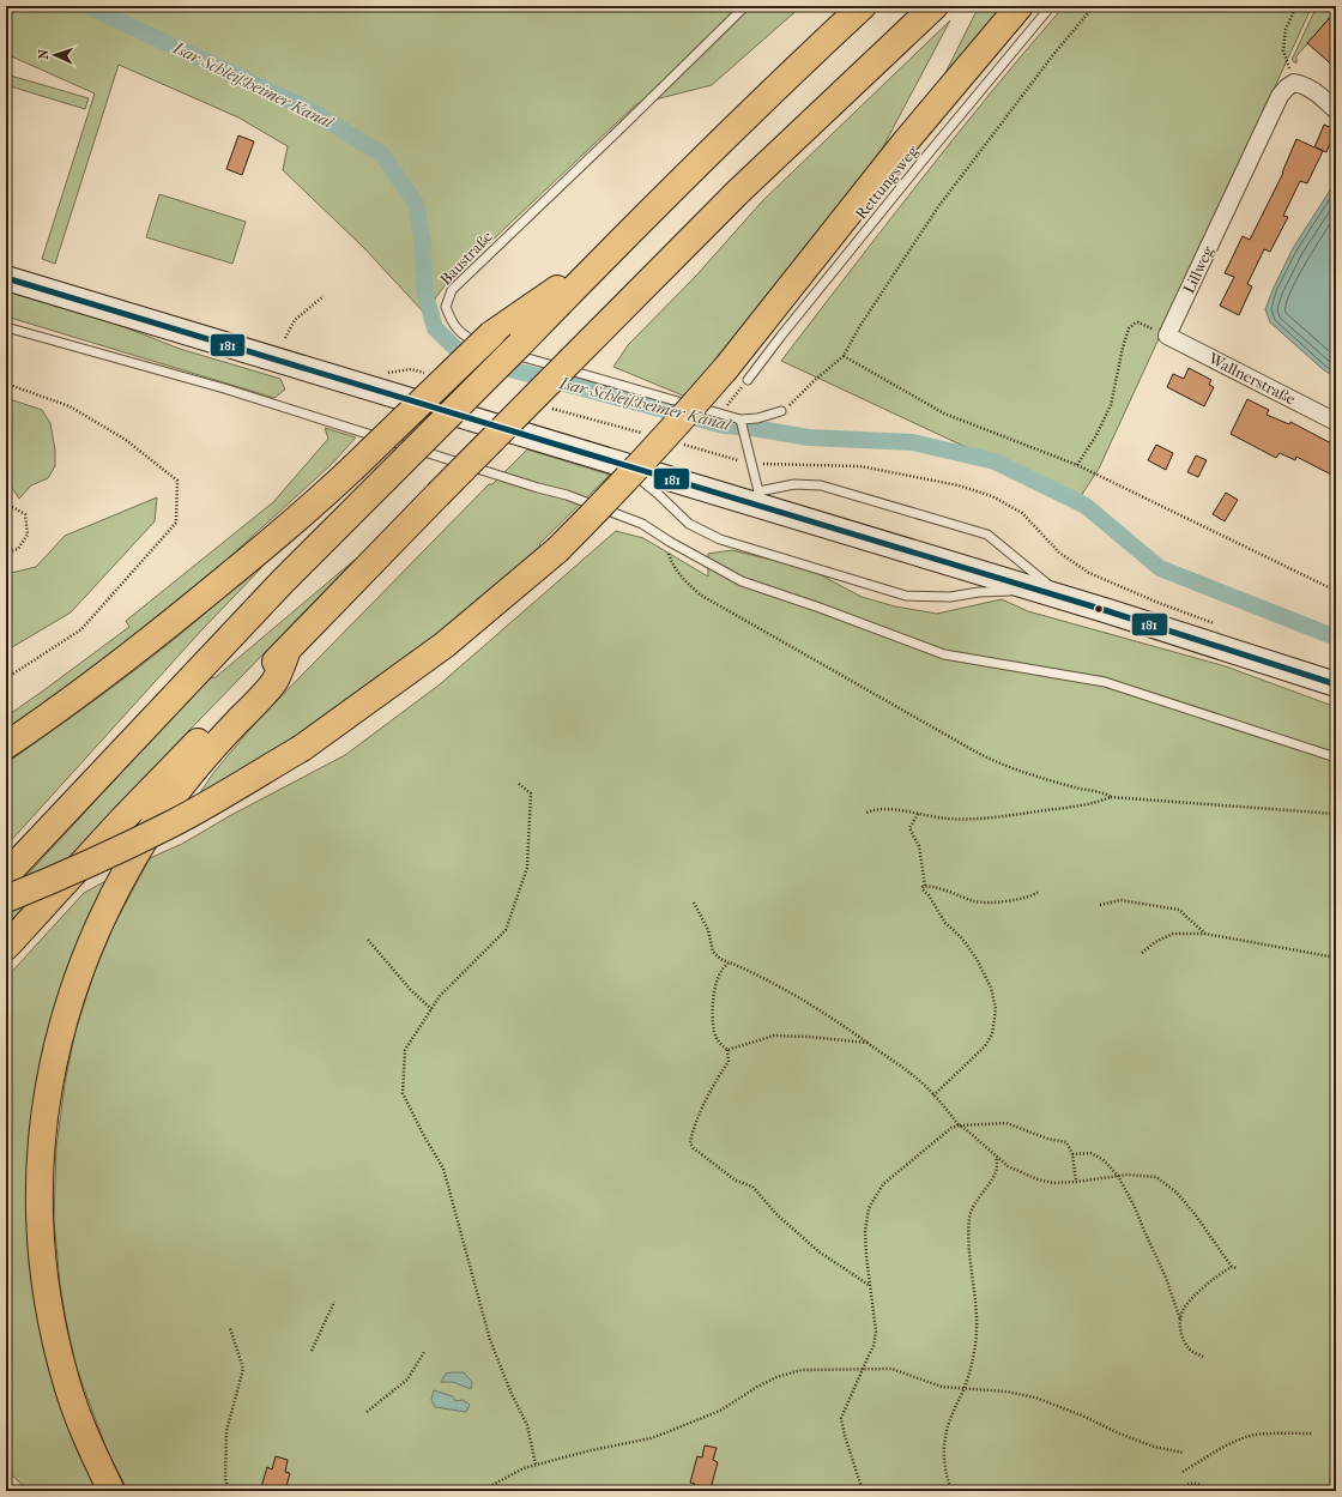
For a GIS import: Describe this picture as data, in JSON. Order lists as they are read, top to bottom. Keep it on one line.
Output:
{"streets":{"street":["Lillweg","Wallnerstraße"],"lane":["Rettungsweg","Baustraße"]},"crossings":[["Lillweg","Wallnerstraße"]],"water":["Isar-Schleißheimer Kanal"],"lines":["transit line 181"],"north":"left"}
